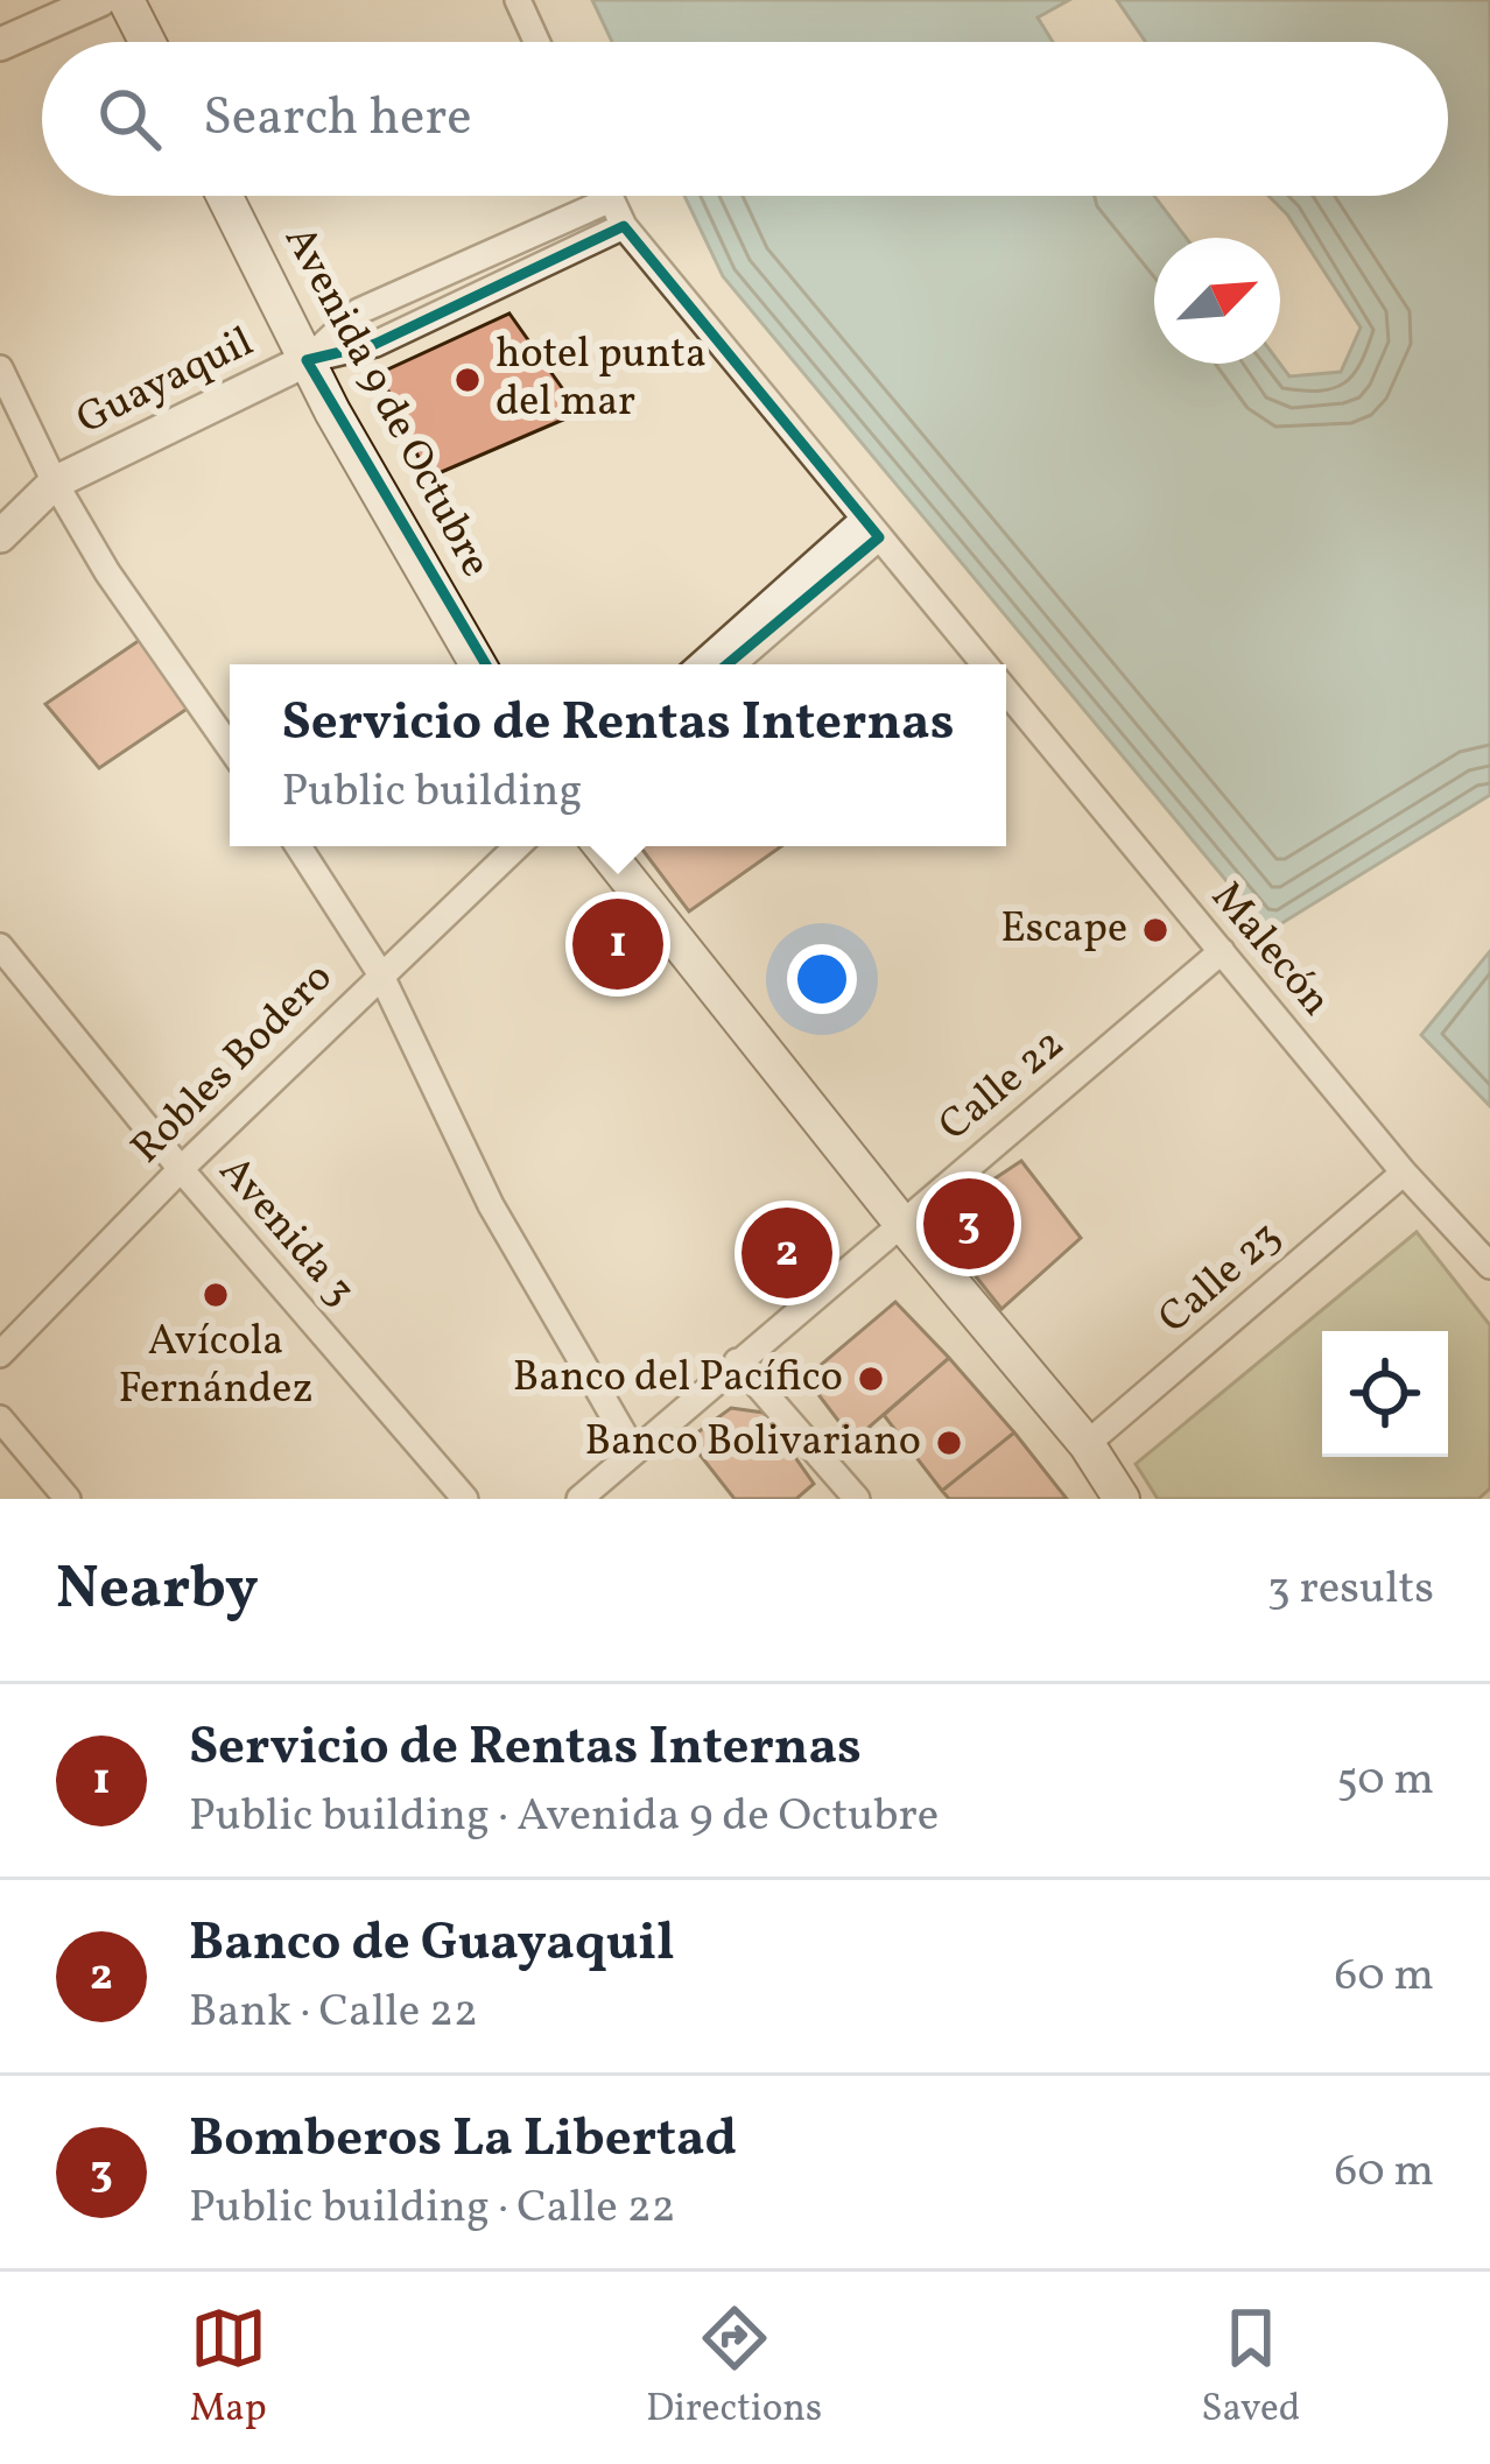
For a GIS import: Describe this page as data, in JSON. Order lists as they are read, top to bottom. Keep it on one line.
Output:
{"streets":{"main road":["Avenida 9 de Octubre"],"street":["Guayaquil","Malecón","Robles Bodero","Calle 22","Avenida 3","Calle 23"]},"crossings":[["Guayaquil","Avenida 9 de Octubre"],["Guayaquil","Malecón"],["Malecón","Calle 22"],["Malecón","Calle 23"],["Robles Bodero","Avenida 3"]],"places":["hotel punta del mar","Escape","Avícola Fernández","Banco del Pacífico","Banco Bolivariano"],"north":"top right","page":{"search":"Search here","popup":["Servicio de Rentas Internas","Public building"],"pins":["1","3","2"],"heading":["Nearby","3 results"],"list":[{"mark":"1","name":"Servicio de Rentas Internas","note":"Public building · Avenida 9 de Octubre","value":"50 m"},{"mark":"2","name":"Banco de Guayaquil","note":"Bank · Calle 22","value":"60 m"},{"mark":"3","name":"Bomberos La Libertad","note":"Public building · Calle 22","value":"60 m"}],"nav":["Map","Directions","Saved"]}}
